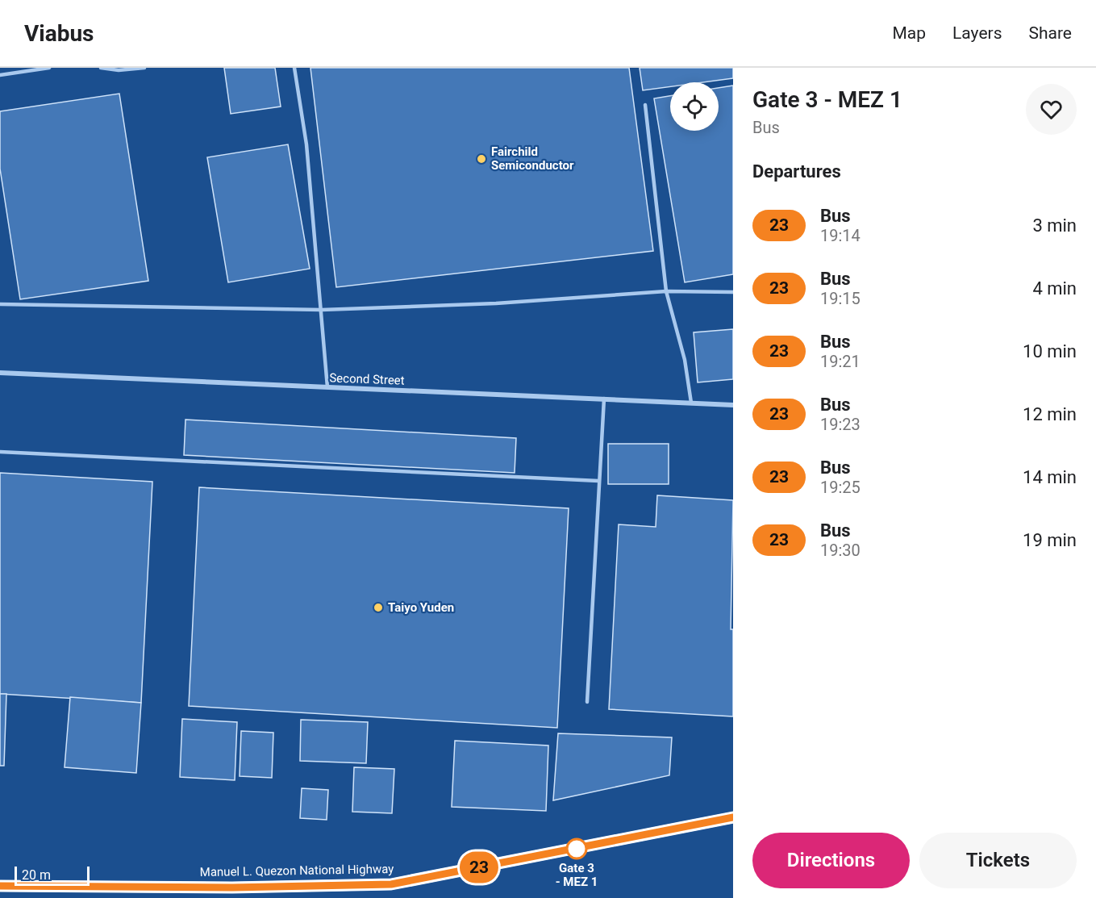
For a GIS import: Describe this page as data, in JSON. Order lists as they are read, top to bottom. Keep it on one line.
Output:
{"streets":{"main road":["Manuel L. Quezon National Highway"],"street":["Second Street"]},"places":["Fairchild Semiconductor","Taiyo Yuden","Gate 3 - MEZ 1"],"lines":["bus line 23"],"scale_bar":"20 m","page":{"header":"Viabus","nav":["Map","Layers","Share"],"on_map":"23","heading":[["Gate 3 - MEZ 1","Bus"],"Departures"],"list":[{"mark":"23","name":"Bus","note":"19:14","value":"3 min"},{"mark":"23","name":"Bus","note":"19:15","value":"4 min"},{"mark":"23","name":"Bus","note":"19:21","value":"10 min"},{"mark":"23","name":"Bus","note":"19:23","value":"12 min"},{"mark":"23","name":"Bus","note":"19:25","value":"14 min"},{"mark":"23","name":"Bus","note":"19:30","value":"19 min"}],"buttons":["Directions","Tickets"],"scale":"20 m"}}
